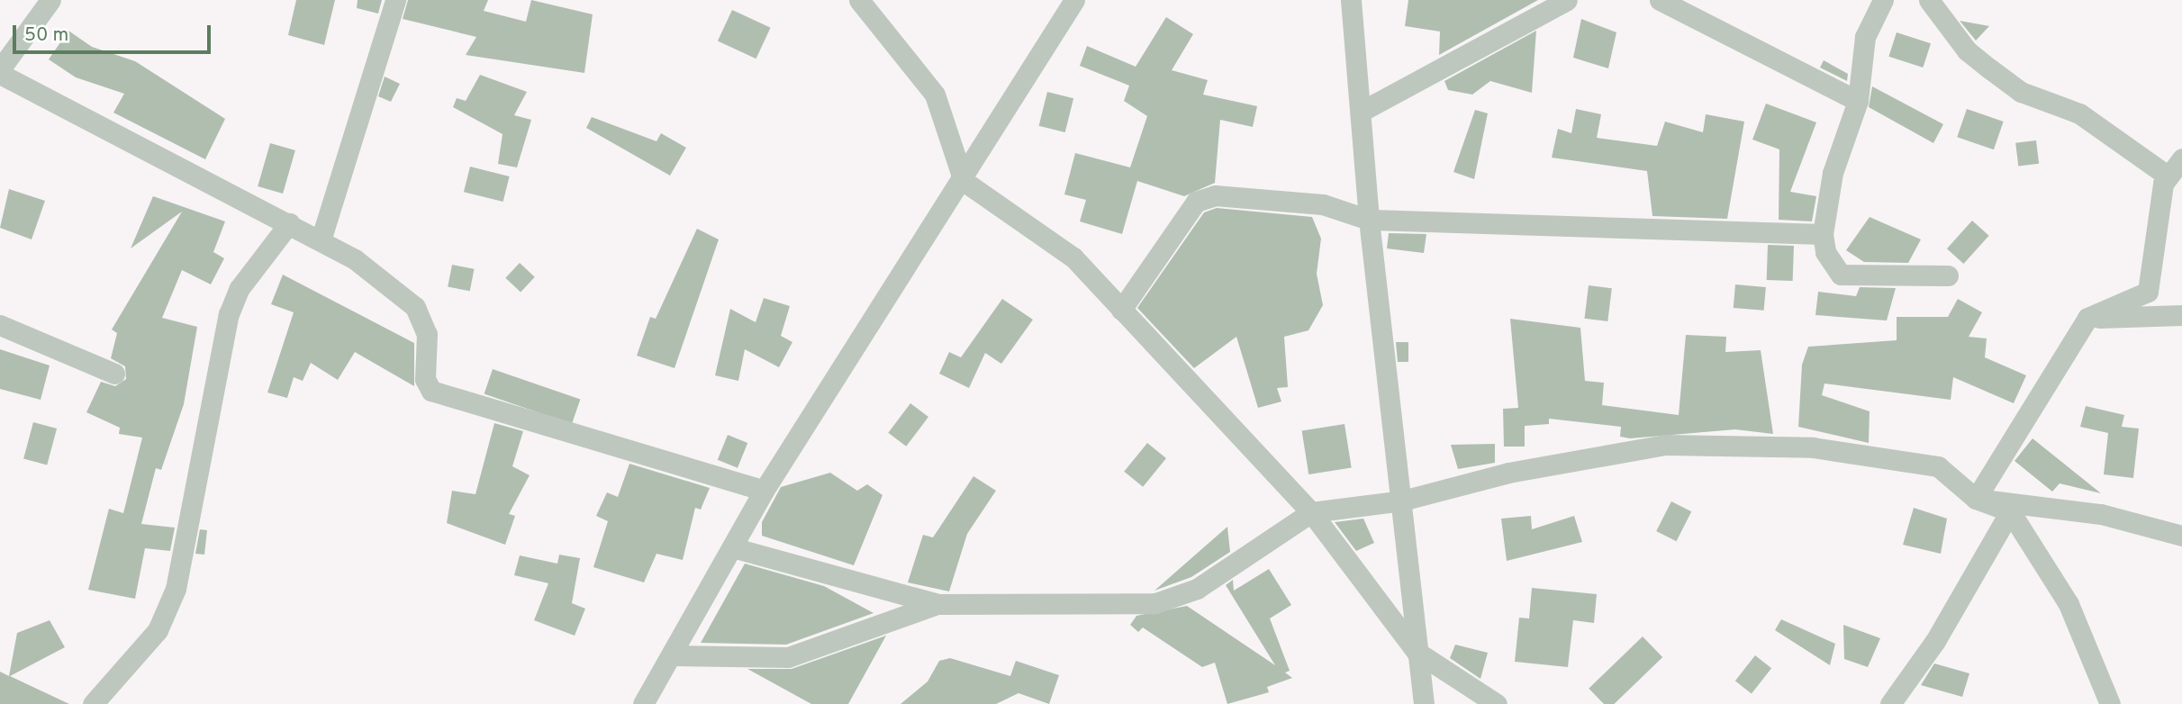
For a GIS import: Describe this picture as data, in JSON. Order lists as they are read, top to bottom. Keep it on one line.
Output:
{"scale_bar":"50 m"}
